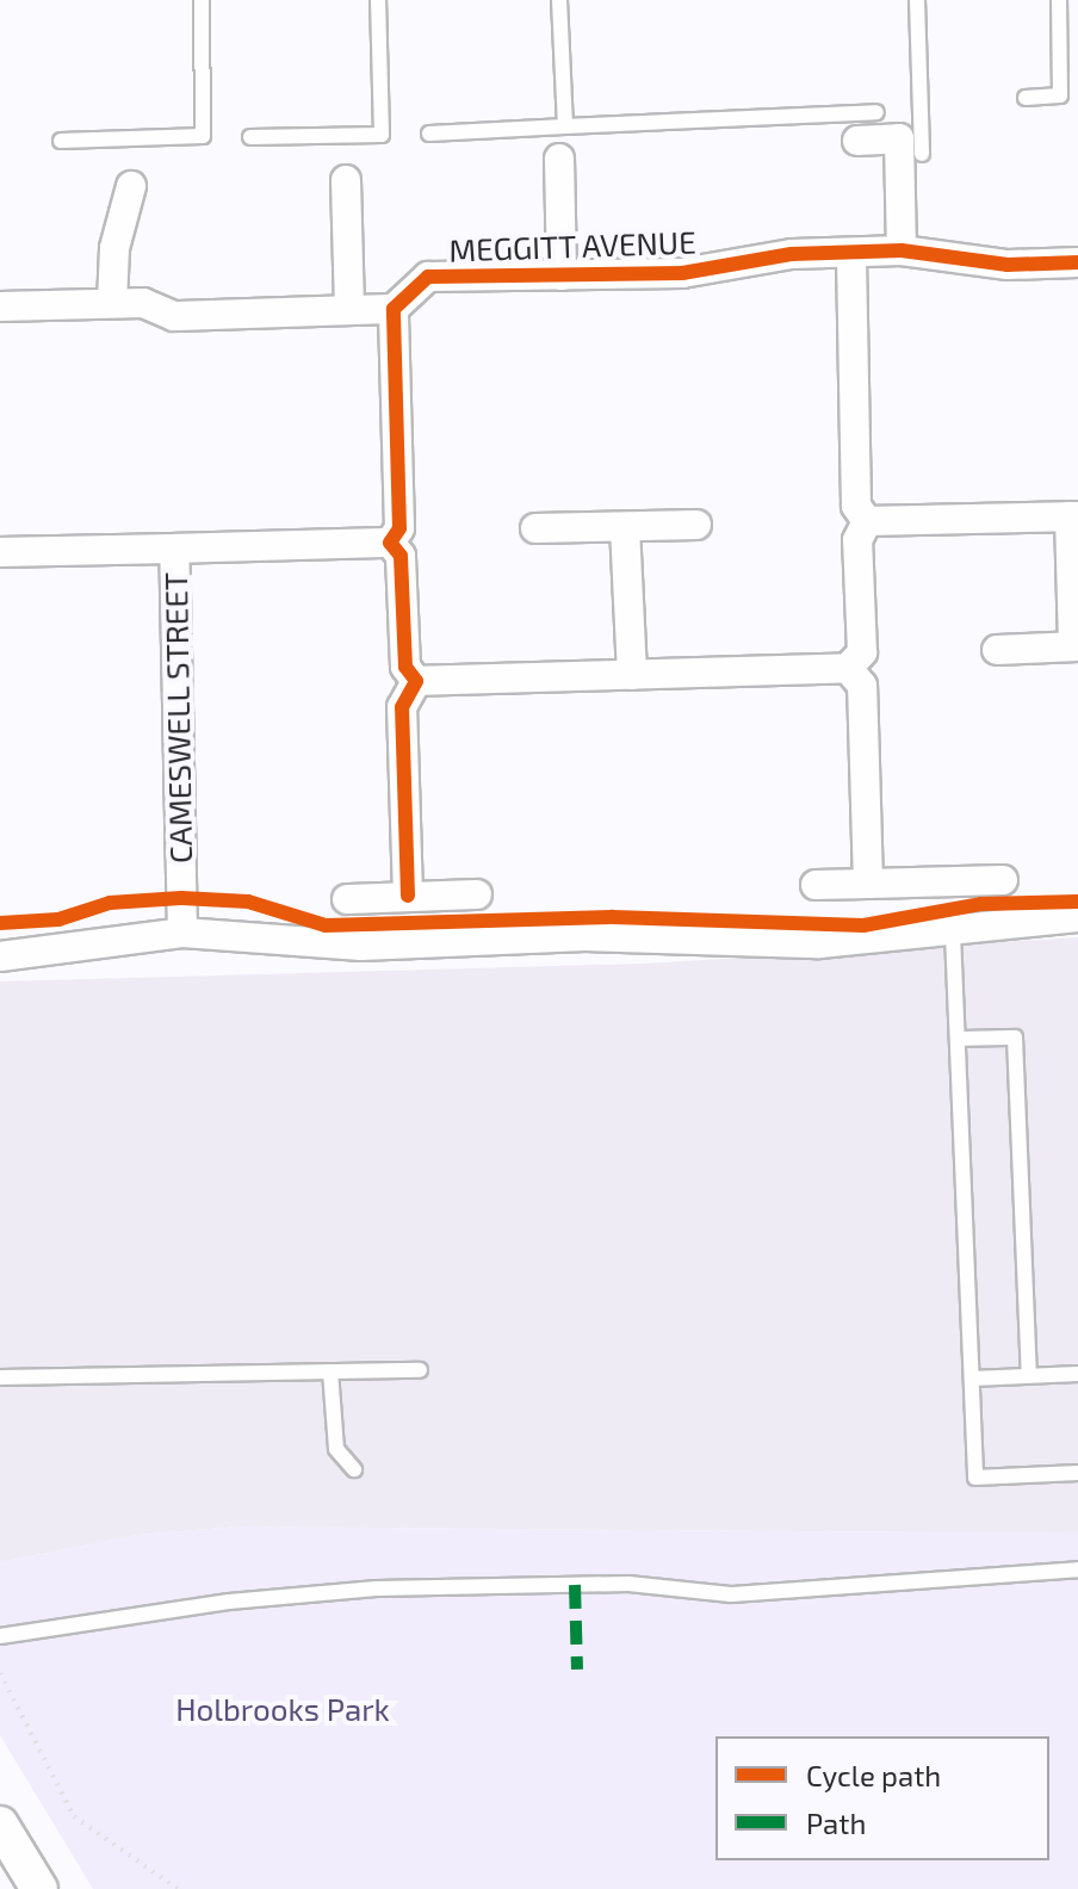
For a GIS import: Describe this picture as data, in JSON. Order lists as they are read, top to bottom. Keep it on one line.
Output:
{"streets":{"street":["MEGGITT AVENUE","CAMESWELL STREET"]},"parks":["Holbrooks Park"],"legend":["Cycle path","Path"]}
